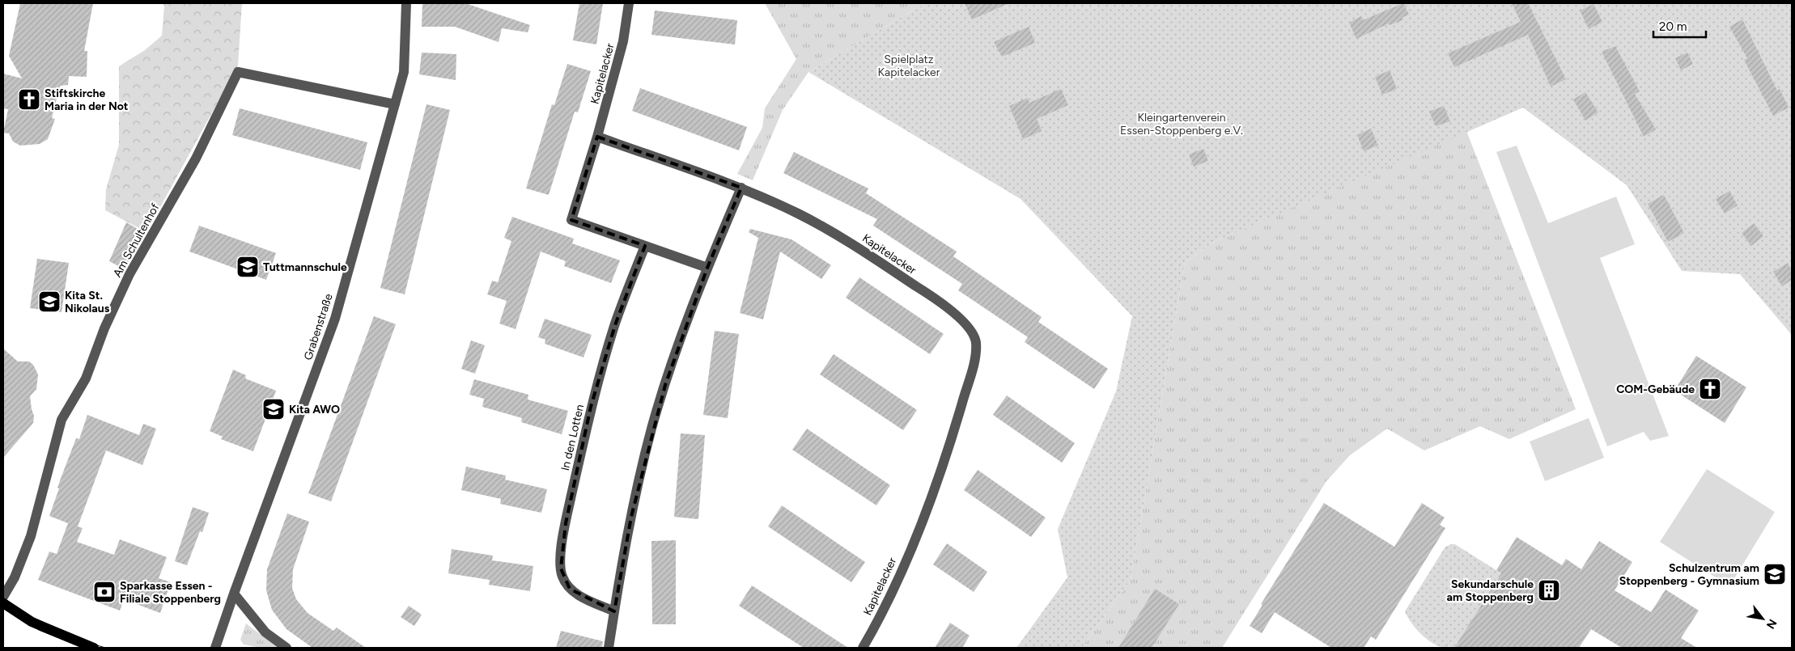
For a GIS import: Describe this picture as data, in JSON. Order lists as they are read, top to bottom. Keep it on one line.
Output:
{"streets":{"street":["Kapitelacker","Am Schultenhof","Grabenstraße","In den Lotten"]},"crossings":[["Am Schultenhof","Grabenstraße"]],"parks":["Spielplatz Kapitelacker","Kleingartenverein Essen-Stoppenberg e.V."],"places":{"church":["Stiftskirche Maria in der Not","COM-Gebäude"],"school or university":["Tuttmannschule","Kita St. Nikolaus","Kita AWO","Schulzentrum am Stoppenberg - Gymnasium"],"building":["Sekundarschule am Stoppenberg"],"bank":["Sparkasse Essen - Filiale Stoppenberg"]},"scale_bar":"20 m","north":"bottom right"}
